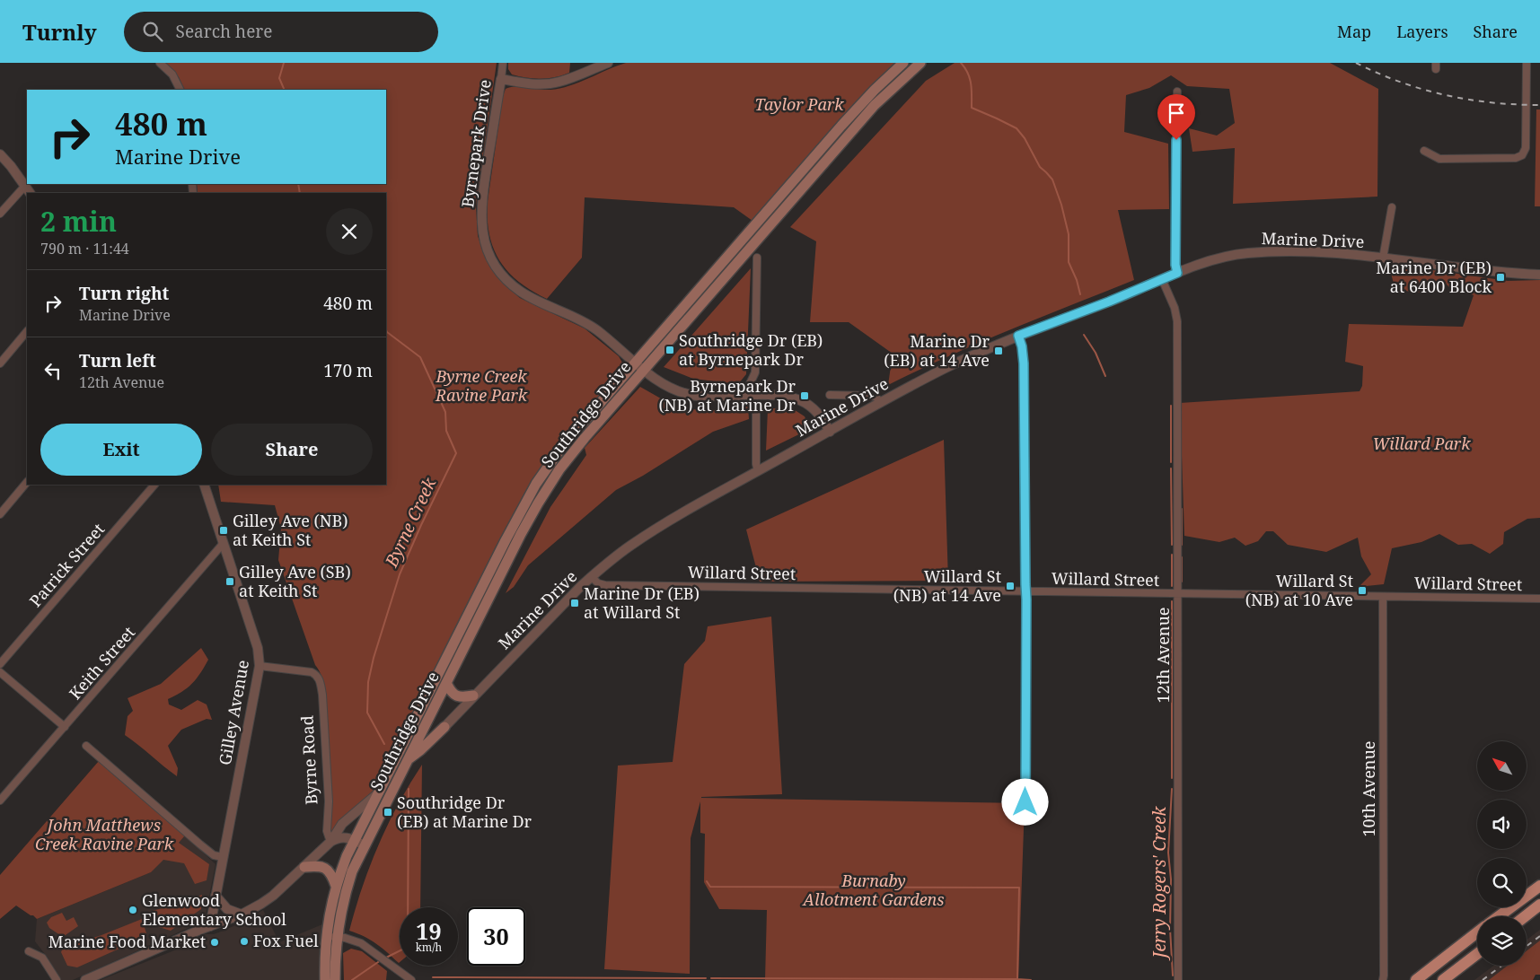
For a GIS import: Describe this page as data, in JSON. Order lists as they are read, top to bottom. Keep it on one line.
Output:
{"streets":{"main road":["Southridge Drive"],"street":["Byrnepark Drive","Marine Drive","Patrick Street","Willard Street","12th Avenue","Keith Street","Gilley Avenue","Byrne Road","10th Avenue"]},"crossings":[["Byrnepark Drive","Marine Drive"],["Byrnepark Drive","Southridge Drive"],["Marine Drive","Willard Street"],["Marine Drive","12th Avenue"],["Willard Street","12th Avenue"],["Willard Street","10th Avenue"],["Keith Street","Gilley Avenue"],["Gilley Avenue","Byrne Road"]],"water":["Byrne Creek","Jerry Rogers' Creek"],"parks":["Taylor Park","Byrne Creek Ravine Park","Willard Park","John Matthews Creek Ravine Park","Burnaby Allotment Gardens"],"places":{"transit":["Marine Dr (EB) at 6400 Block","Southridge Dr (EB) at Byrnepark Dr","Marine Dr (EB) at 14 Ave","Byrnepark Dr (NB) at Marine Dr","Gilley Ave (NB) at Keith St","Gilley Ave (SB) at Keith St","Willard St (NB) at 14 Ave","Willard St (NB) at 10 Ave","Marine Dr (EB) at Willard St","Southridge Dr (EB) at Marine Dr"],"other":["Glenwood Elementary School","Fox Fuel","Marine Food Market"]},"north":"top left","page":{"header":"Turnly","search":"Search here","nav":["Map","Layers","Share"],"turn":["480 m","Marine Drive"],"heading":["2 min","790 m · 11:44"],"list":[{"name":"Turn right","note":"Marine Drive","value":"480 m"},{"name":"Turn left","note":"12th Avenue","value":"170 m"}],"buttons":["Exit","Share"],"speed":"19 km/h","limit":"30"}}
